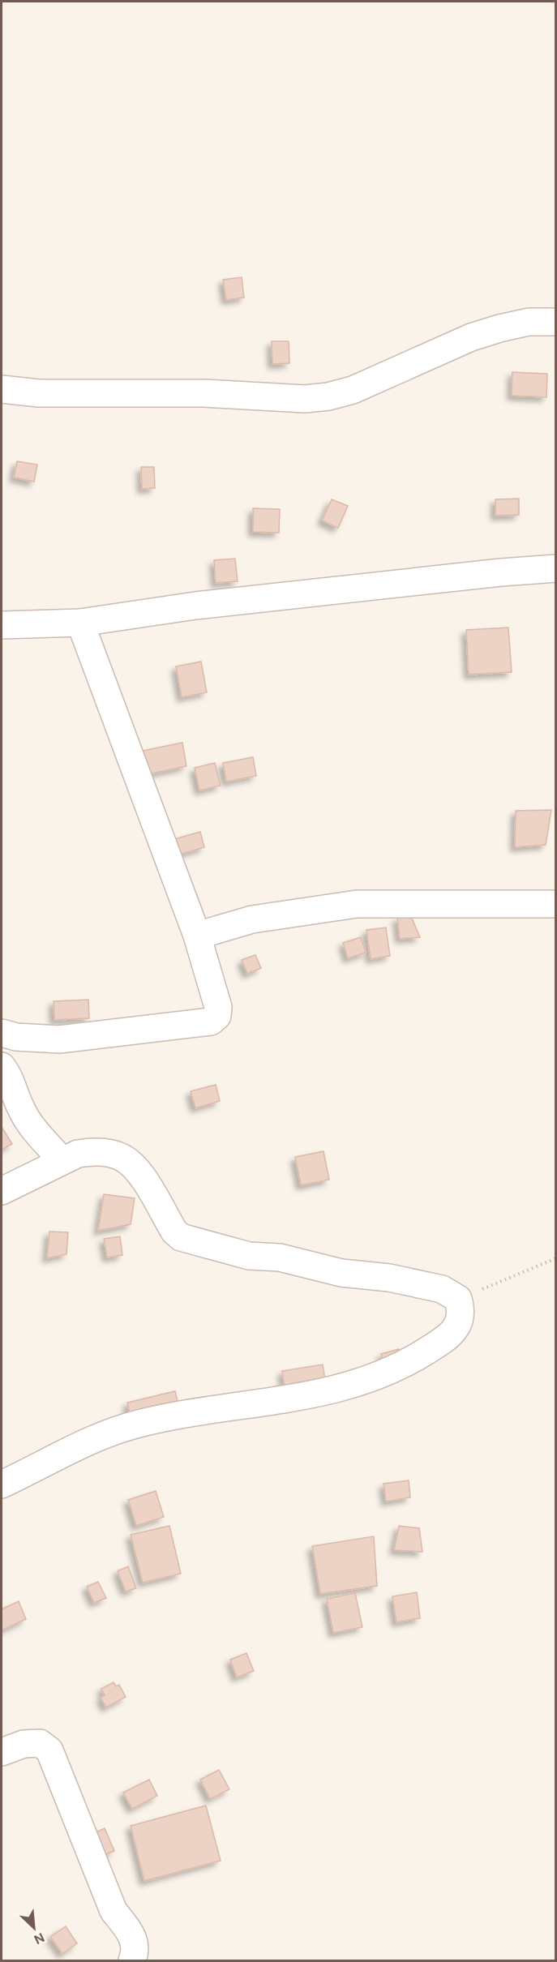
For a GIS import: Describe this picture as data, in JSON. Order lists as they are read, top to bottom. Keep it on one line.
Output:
{"north":"bottom right"}
